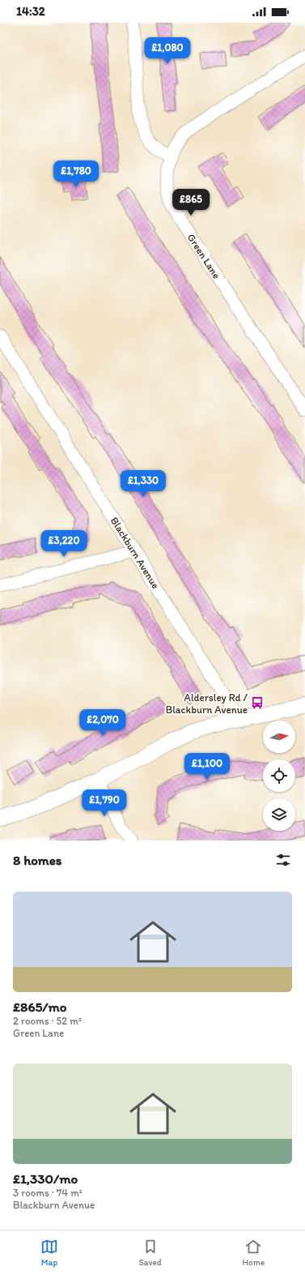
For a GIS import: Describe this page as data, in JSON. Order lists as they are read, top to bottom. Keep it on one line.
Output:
{"streets":{"street":["Green Lane","Blackburn Avenue"]},"places":{"bus stop":["Aldersley Rd / Blackburn Avenue"]},"north":"right","page":{"status":"14:32","price":["£1,080","£1,780","£865","£1,330","£3,220","£2,070","£1,100","£1,790"],"heading":"8 homes","list":[{"name":"£865/mo","note":"2 rooms · 52 m² · Green Lane"},{"name":"£1,330/mo","note":"3 rooms · 74 m² · Blackburn Avenue"}],"tabs":["Map","Saved","Home"]}}
